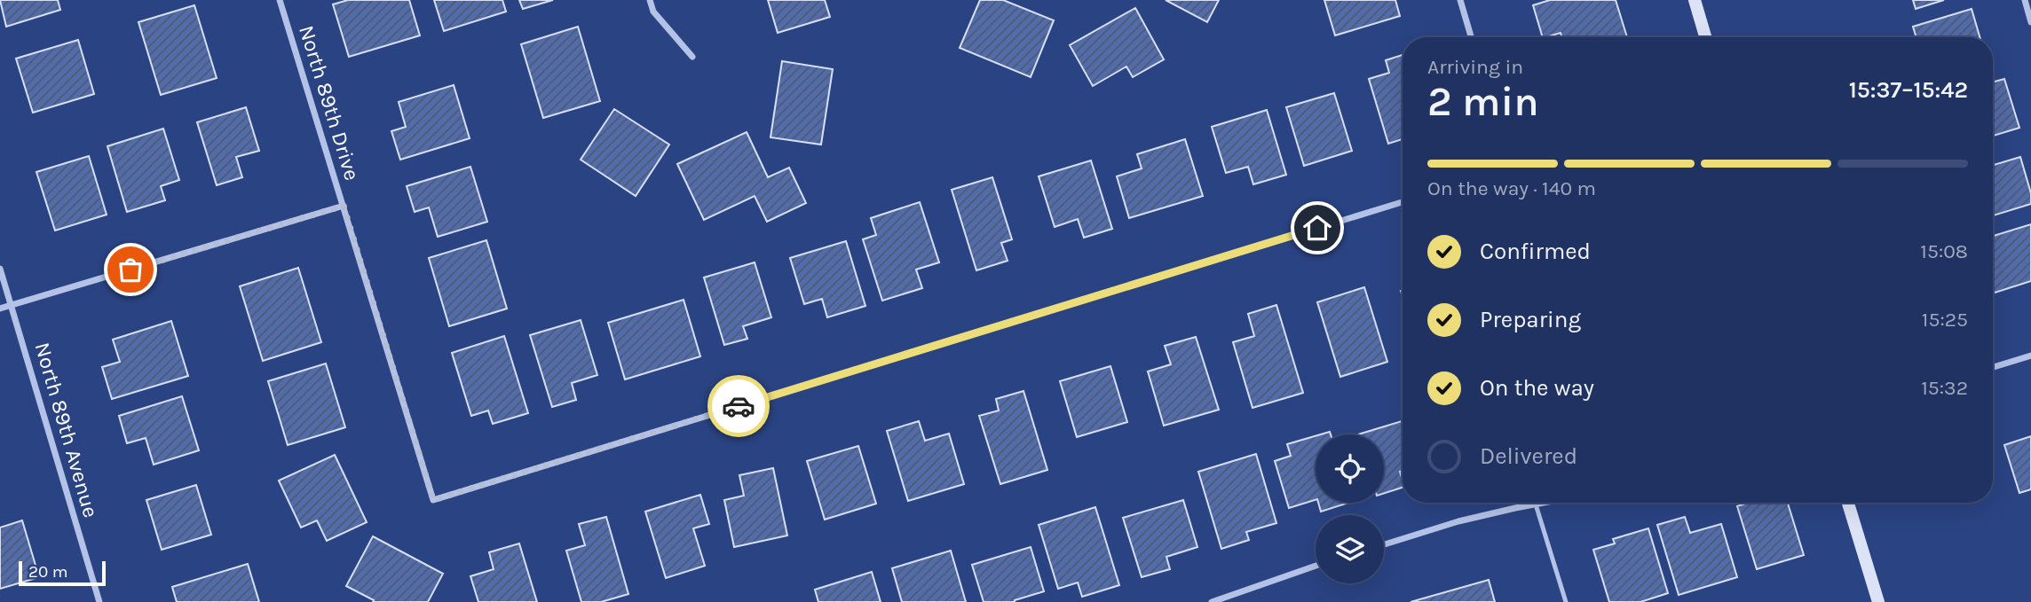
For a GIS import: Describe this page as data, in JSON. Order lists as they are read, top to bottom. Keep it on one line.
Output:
{"streets":{"street":["North 89th Drive","North 89th Avenue"]},"scale_bar":"20 m","page":{"heading":["2 min","Arriving in","15:37–15:42"],"bar":"On the way · 140 m","list":[["Confirmed","15:08"],["Preparing","15:25"],["On the way","15:32"],"Delivered"],"scale":"20 m"}}
